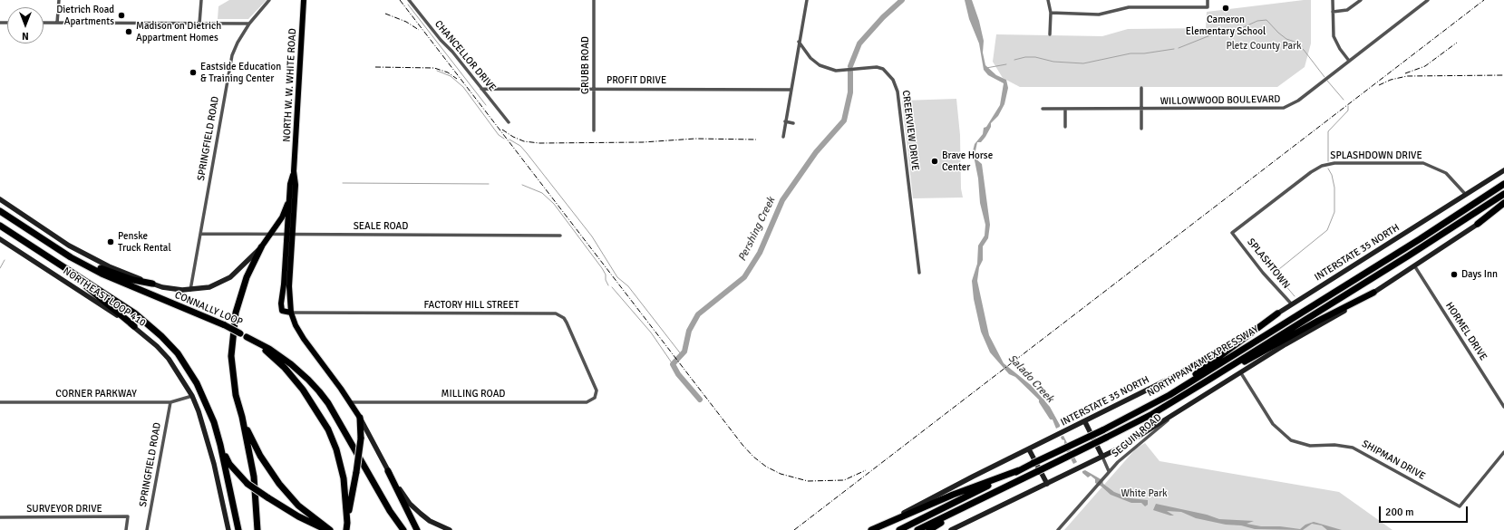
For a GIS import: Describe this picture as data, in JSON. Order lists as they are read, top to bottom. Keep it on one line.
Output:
{"streets":{"highway":["CONNALLY LOOP","NORTH PAN AM EXPRESSWAY"],"main road":["NORTH W. W. WHITE ROAD","INTERSTATE 35 NORTH","NORTHEAST LOOP 410"],"street":["CHANCELLOR DRIVE","GRUBB ROAD","PROFIT DRIVE","WILLOWWOOD BOULEVARD","CREEKVIEW DRIVE","SPRINGFIELD ROAD","SPLASHDOWN DRIVE","SEALE ROAD","SPLASHTOWN","FACTORY HILL STREET","HORMEL DRIVE","CORNER PARKWAY","MILLING ROAD","SEGUIN ROAD","SHIPMAN DRIVE","SURVEYOR DRIVE"]},"crossings":[["CHANCELLOR DRIVE","PROFIT DRIVE"],["GRUBB ROAD","PROFIT DRIVE"],["NORTH W. W. WHITE ROAD","SEALE ROAD"],["NORTH W. W. WHITE ROAD","FACTORY HILL STREET"],["NORTH W. W. WHITE ROAD","MILLING ROAD"],["SPRINGFIELD ROAD","SEALE ROAD"],["SPRINGFIELD ROAD","CORNER PARKWAY"],["SPLASHDOWN DRIVE","INTERSTATE 35 NORTH"],["SPLASHDOWN DRIVE","SPLASHTOWN"],["INTERSTATE 35 NORTH","SPLASHTOWN"],["NORTHEAST LOOP 410","CORNER PARKWAY"],["FACTORY HILL STREET","MILLING ROAD"]],"water":["Pershing Creek","Salado Creek"],"parks":["Pletz County Park","White Park"],"places":["Cameron Elementary School","Dietrich Road Apartments","Madison on Dietrich Appartment Homes","Eastside Education & Training Center","Brave Horse Center","Penske Truck Rental","Days Inn"],"scale_bar":"200 m","north":"bottom"}
